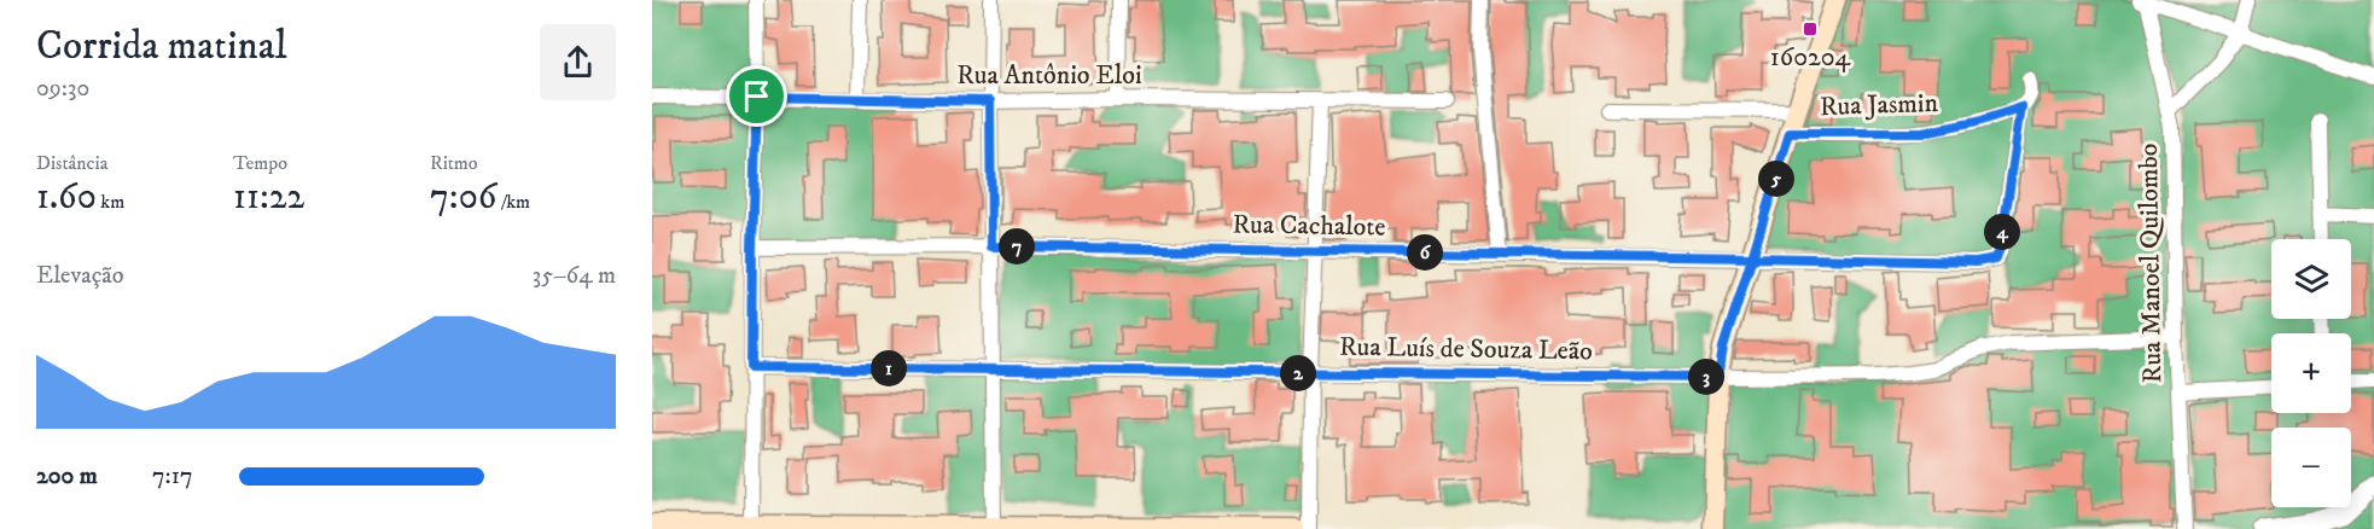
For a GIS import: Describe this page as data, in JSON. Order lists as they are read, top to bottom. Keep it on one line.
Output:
{"streets":{"street":["Rua Antônio Eloi","Rua Jasmin","Rua Cachalote","Rua Manoel Quilombo","Rua Luís de Souza Leão"]},"crossings":[["Rua Jasmin","Rua Cachalote"],["Rua Manoel Quilombo","Rua Luís de Souza Leão"]],"places":{"transit":["160204"]},"page":{"heading":["Corrida matinal","09:30"],"stats":[["Distância","1.60 km"],["Tempo","11:22"],["Ritmo","7:06 /km"]],"pins":["5","4","7","6","1","2","3"],"map_buttons":["+","−"],"chart":["Elevação","35–64 m"],"list":[{"name":"200 m","note":"7:17"}]}}
